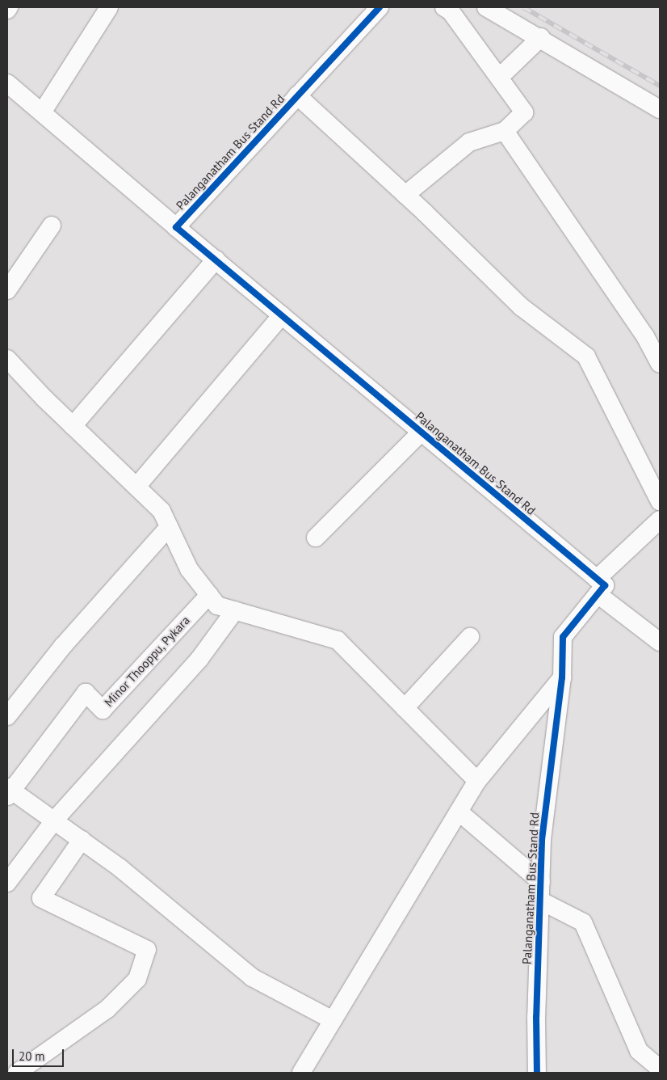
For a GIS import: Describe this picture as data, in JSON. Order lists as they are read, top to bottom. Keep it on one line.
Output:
{"streets":{"street":["Palanganatham Bus Stand Rd","Minor Thooppu, Pykara"]},"scale_bar":"20 m"}
